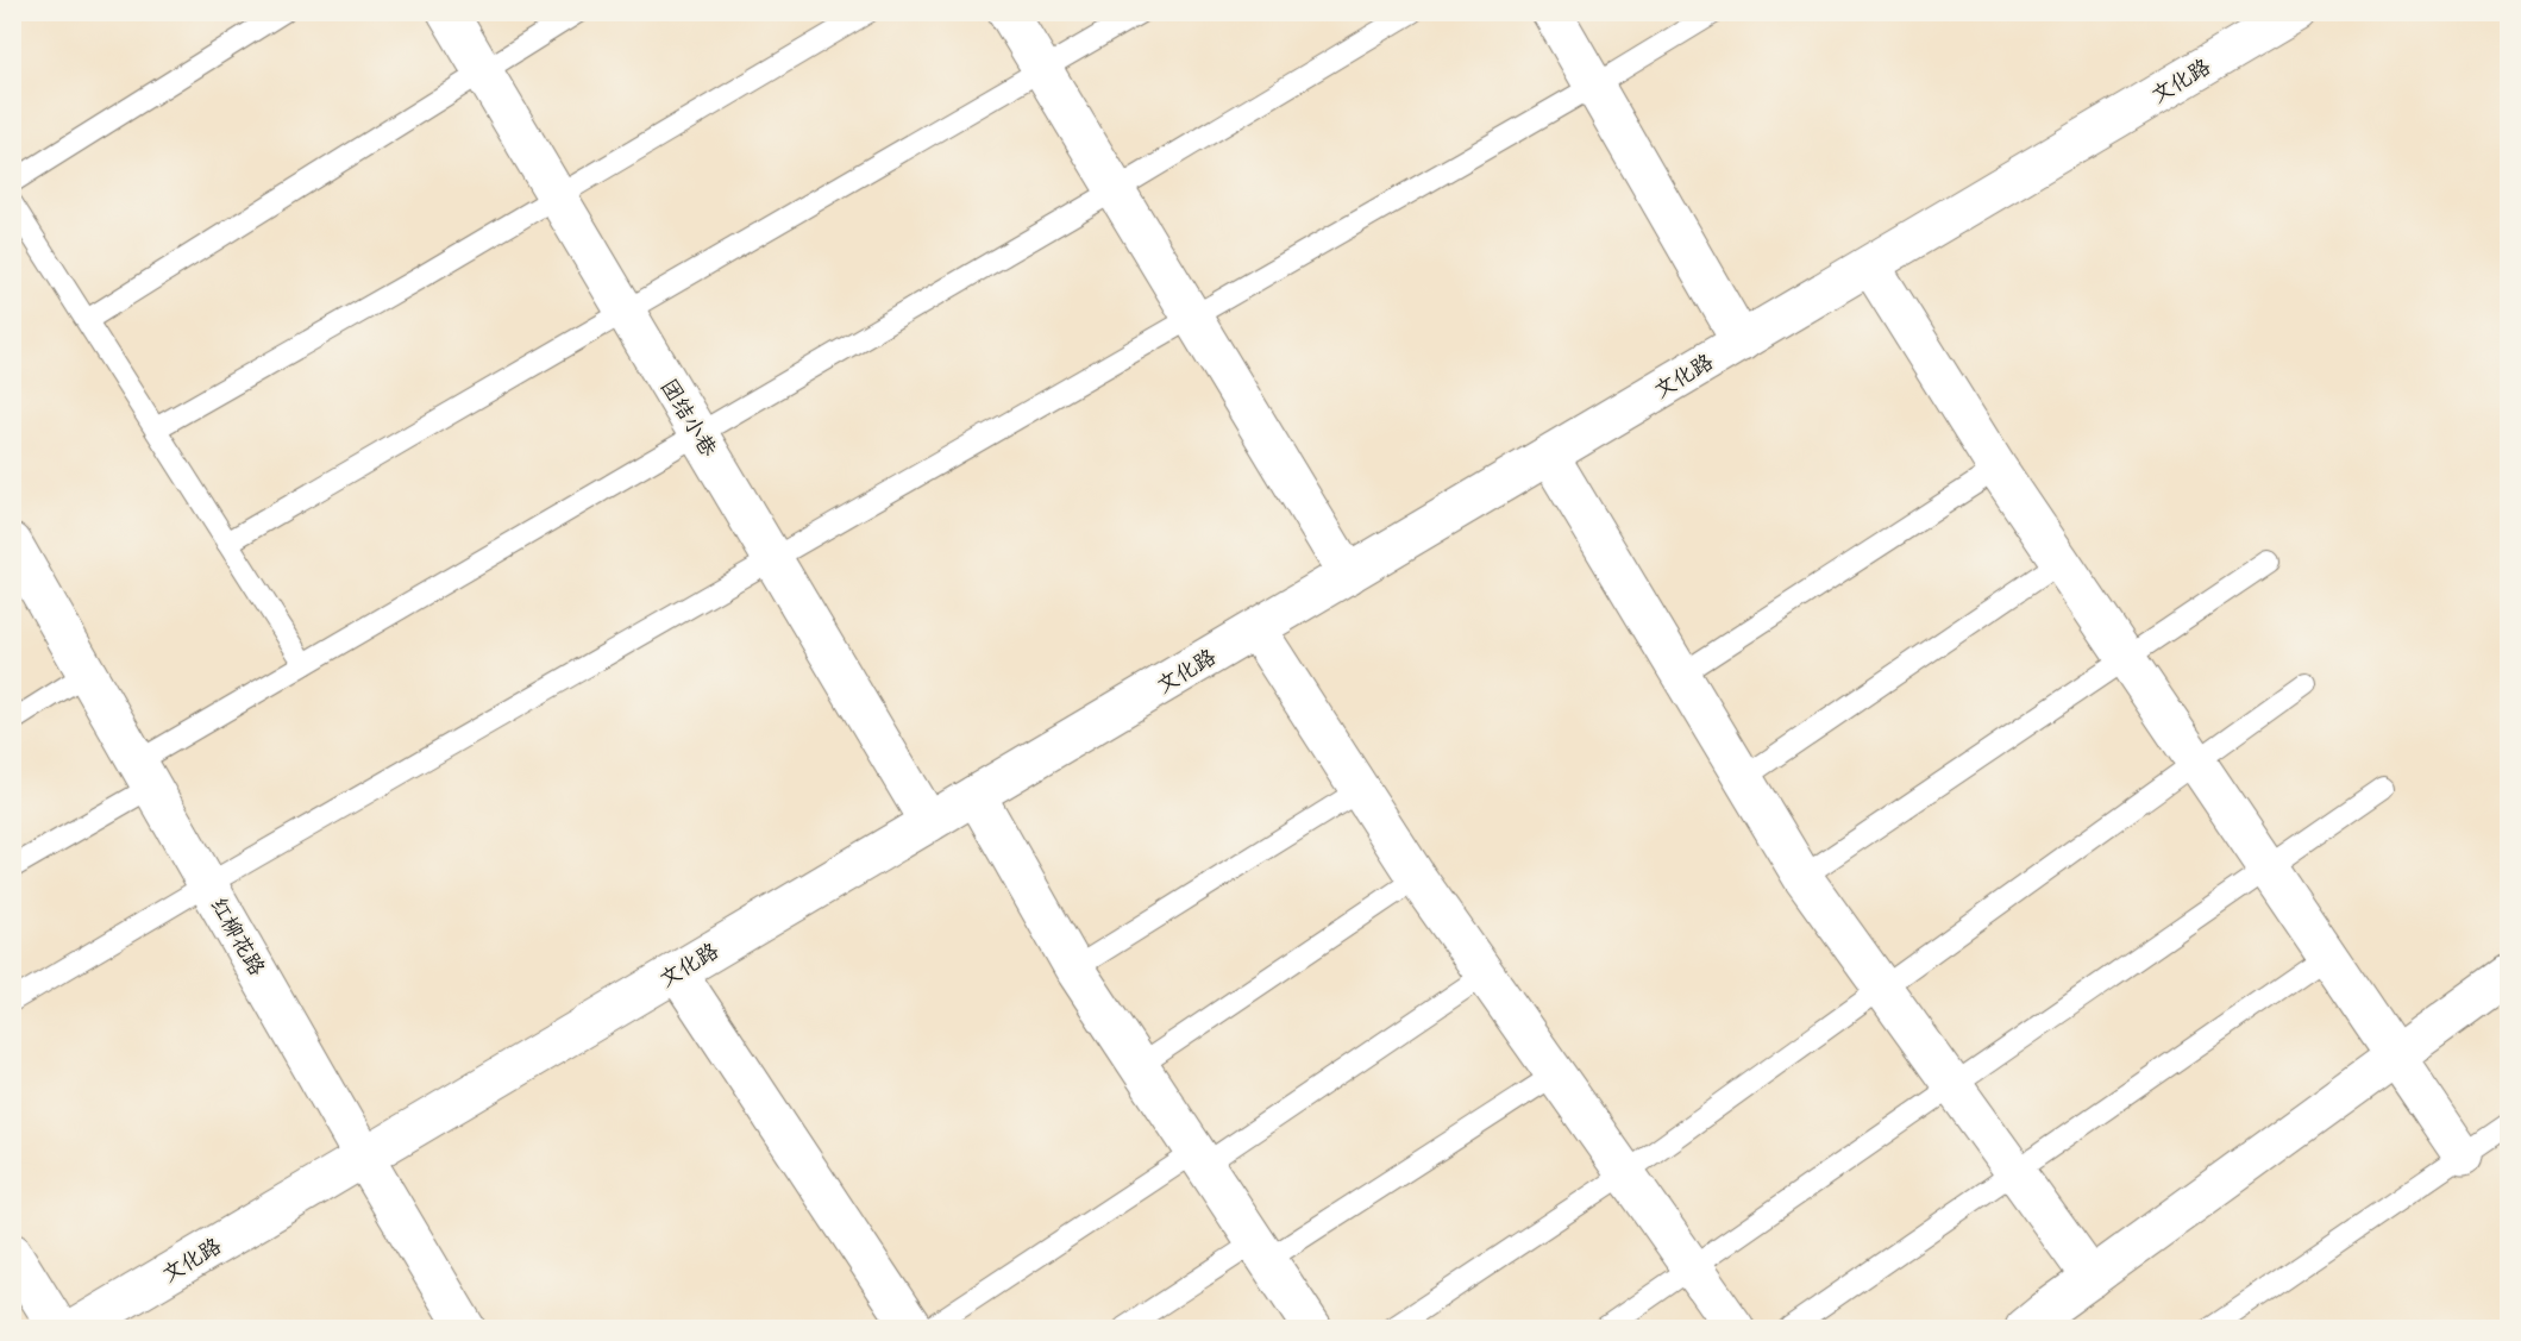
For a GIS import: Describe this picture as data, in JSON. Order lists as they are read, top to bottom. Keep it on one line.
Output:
{"streets":{"street":["文化路","团结小巷","红柳花路"]},"crossings":[["文化路","团结小巷"],["文化路","红柳花路"]]}
